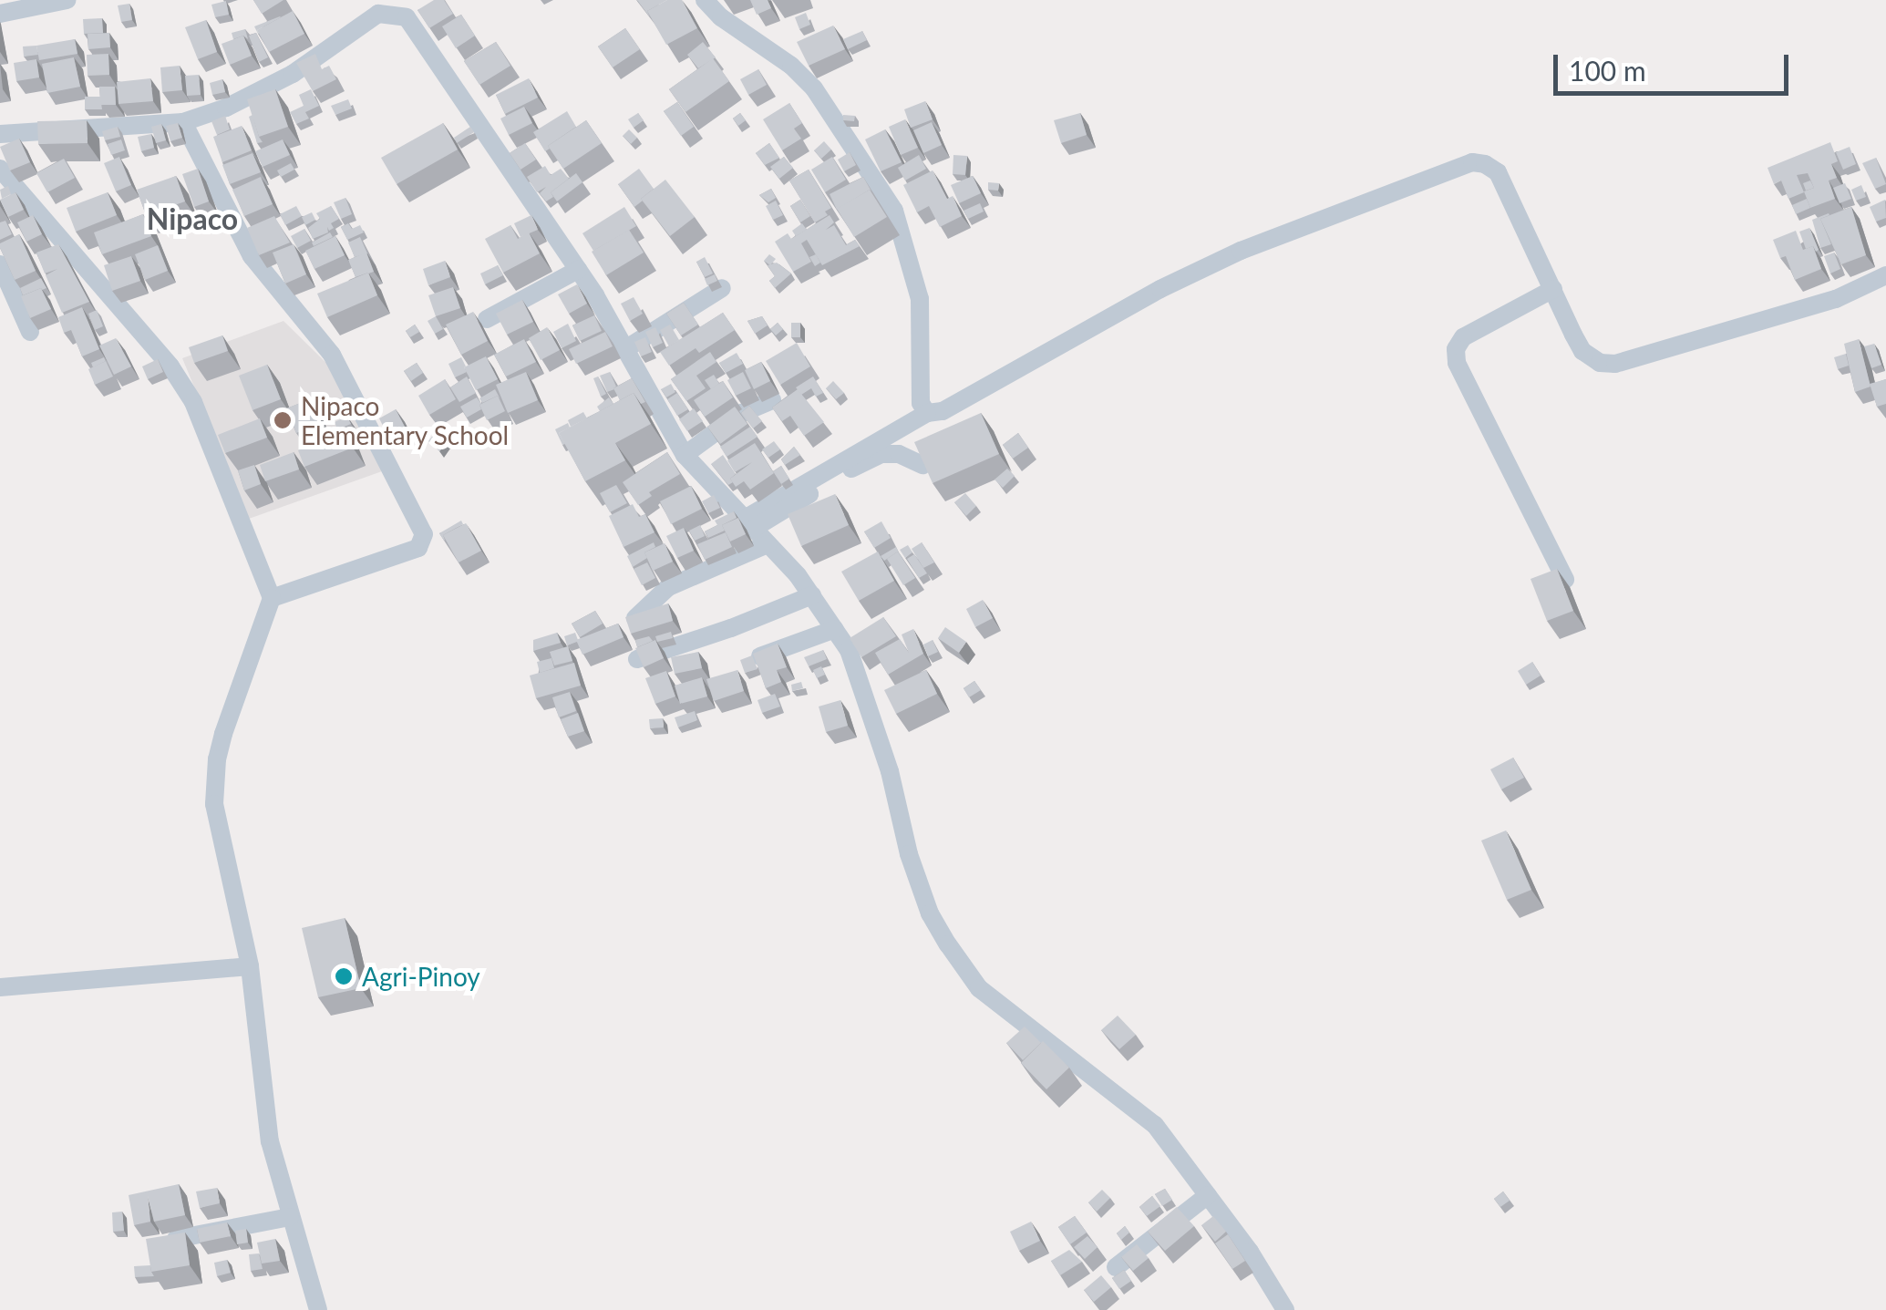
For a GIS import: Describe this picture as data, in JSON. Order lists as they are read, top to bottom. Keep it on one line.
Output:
{"districts":["Nipaco"],"places":["Nipaco Elementary School","Agri-Pinoy"],"scale_bar":"100 m"}
